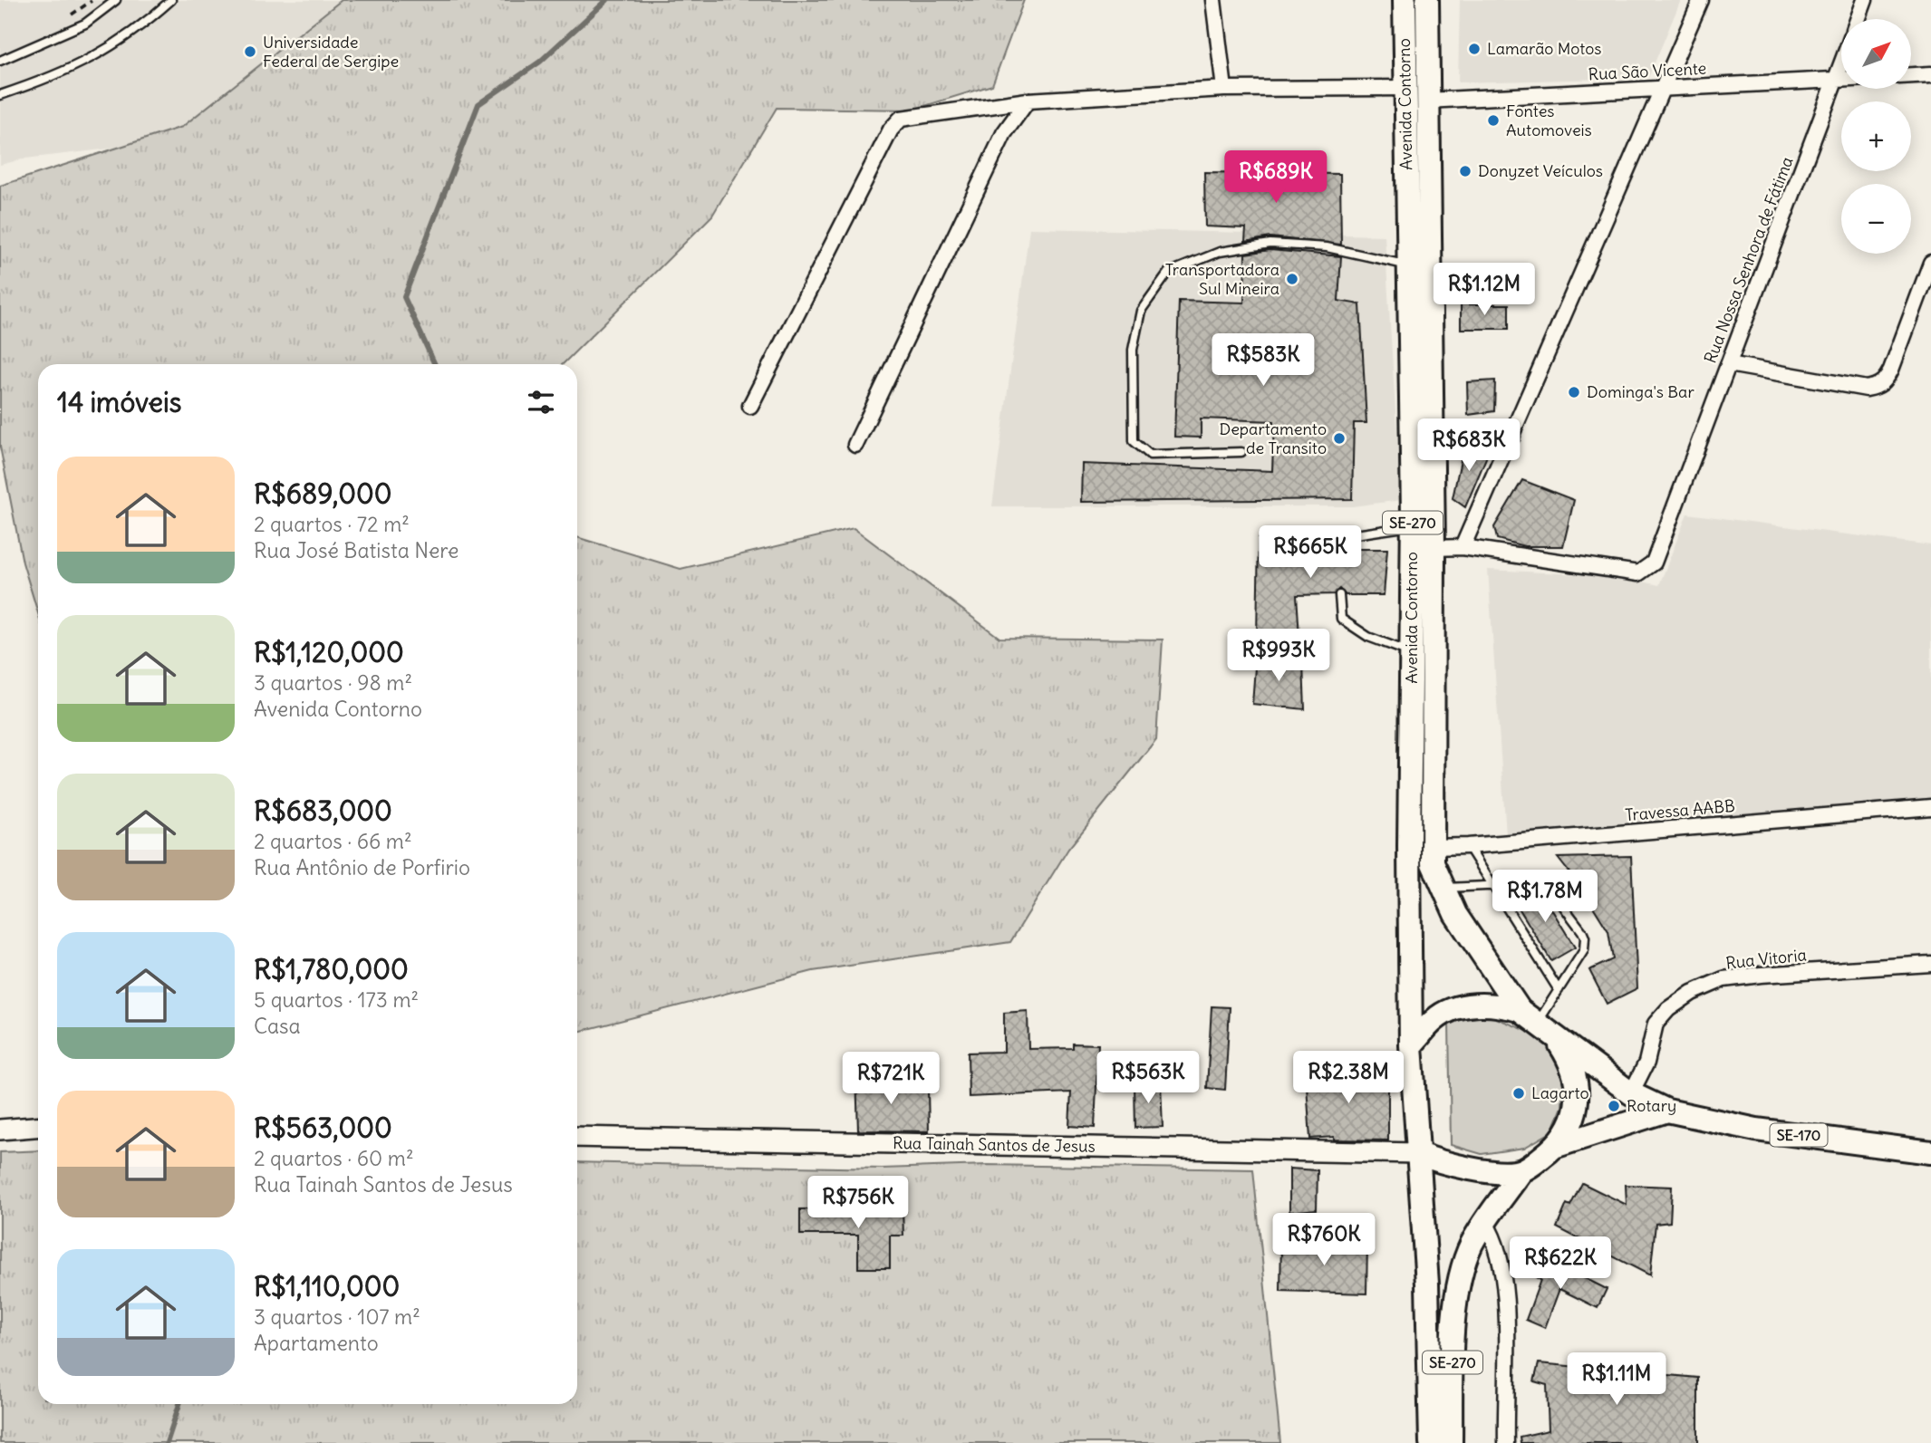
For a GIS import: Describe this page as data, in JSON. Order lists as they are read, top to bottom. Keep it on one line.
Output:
{"streets":{"main road":["Avenida Contorno","SE-270","SE-170"],"street":["Rua São Vicente","Rua Nossa Senhora de Fátima","Travessa AABB","Rua Vitoria","Rua Tainah Santos de Jesus"]},"crossings":[["Rua São Vicente","Avenida Contorno"],["Rua São Vicente","Rua Nossa Senhora de Fátima"],["Avenida Contorno","SE-270"],["Avenida Contorno","Travessa AABB"],["Avenida Contorno","Rua Tainah Santos de Jesus"],["SE-270","Travessa AABB"],["SE-270","Rua Tainah Santos de Jesus"]],"places":["Lamarão Motos","Universidade Federal de Sergipe","Fontes Automoveis","Donyzet Veículos","Transportadora Sul Mineira","Dominga's Bar","Departamento de Transito","Lagarto","Rotary"],"north":"top right","page":{"map_buttons":["+","−"],"price":["R$689K","R$1.12M","R$583K","R$683K","R$665K","R$993K","R$1.78M","R$563K","R$2.38M","R$721K","R$756K","R$760K","R$622K","R$1.11M"],"heading":"14 imóveis","list":[{"name":"R$689,000","note":"2 quartos · 72 m² · Rua José Batista Nere"},{"name":"R$1,120,000","note":"3 quartos · 98 m² · Avenida Contorno"},{"name":"R$683,000","note":"2 quartos · 66 m² · Rua Antônio de Porfirio"},{"name":"R$1,780,000","note":"5 quartos · 173 m² · Casa"},{"name":"R$563,000","note":"2 quartos · 60 m² · Rua Tainah Santos de Jesus"},{"name":"R$1,110,000","note":"3 quartos · 107 m² · Apartamento"}]}}
